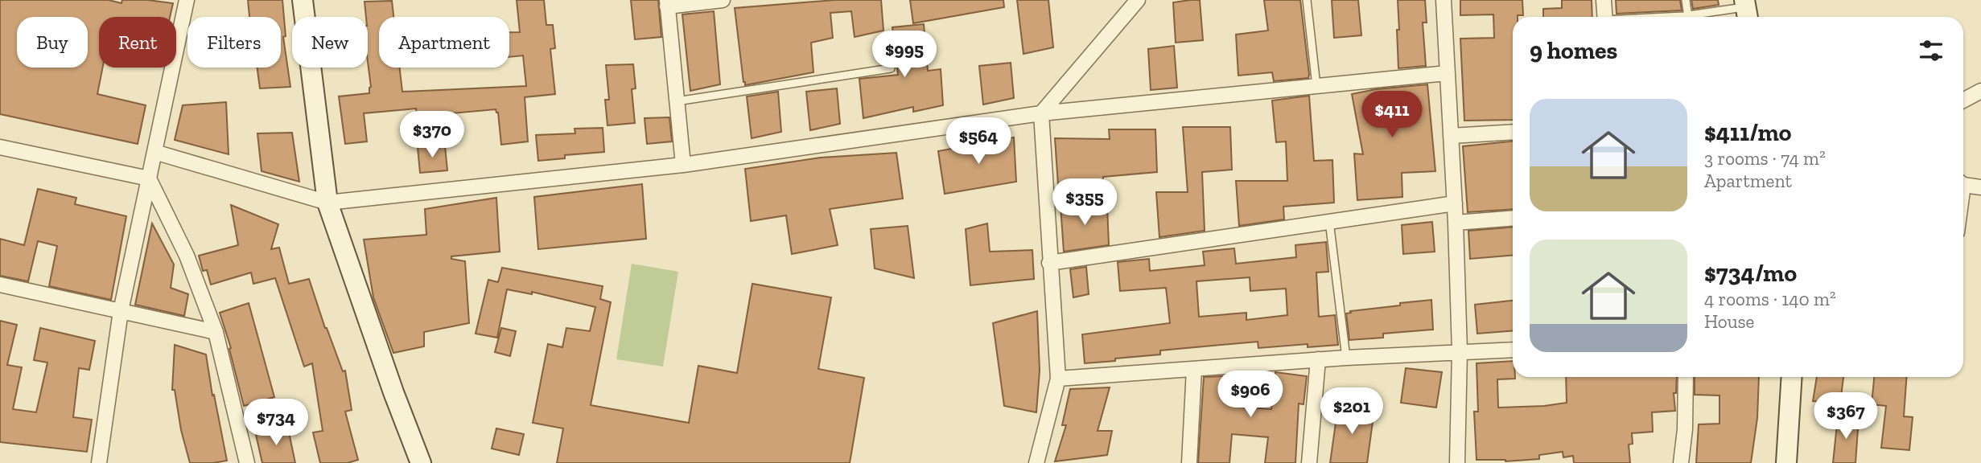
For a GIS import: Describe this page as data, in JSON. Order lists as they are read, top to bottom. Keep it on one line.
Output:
{"page":{"chip":["Buy","Rent","Filters","New","Apartment"],"heading":"9 homes","price":["$995","$411","$370","$564","$355","$906","$201","$367","$734"],"list":[{"name":"$411/mo","note":"3 rooms · 74 m² · Apartment"},{"name":"$734/mo","note":"4 rooms · 140 m² · House"}]}}
